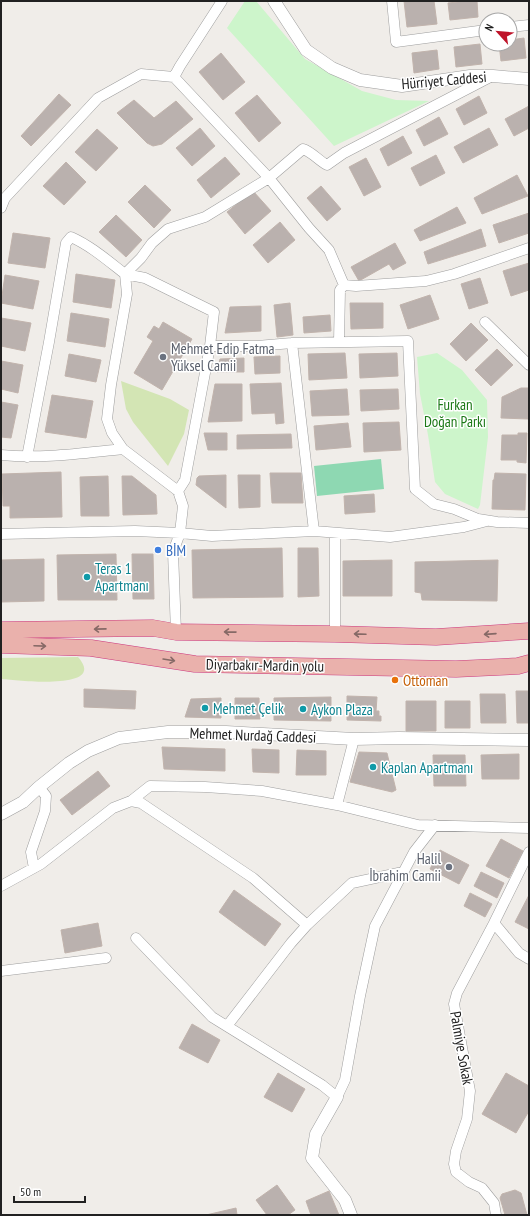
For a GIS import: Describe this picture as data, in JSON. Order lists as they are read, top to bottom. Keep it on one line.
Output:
{"streets":{"highway":["Diyarbakır-Mardin yolu"],"street":["Hürriyet Caddesi","Mehmet Nurdağ Caddesi","Palmiye Sokak"]},"parks":["Furkan Doğan Parkı"],"places":["Mehmet Edip Fatma Yüksel Camii","BİM","Teras 1 Apartmanı","Ottoman","Mehmet Çelik","Aykon Plaza","Kaplan Apartmanı","Halil İbrahim Camii"],"scale_bar":"50 m","north":"top left"}
